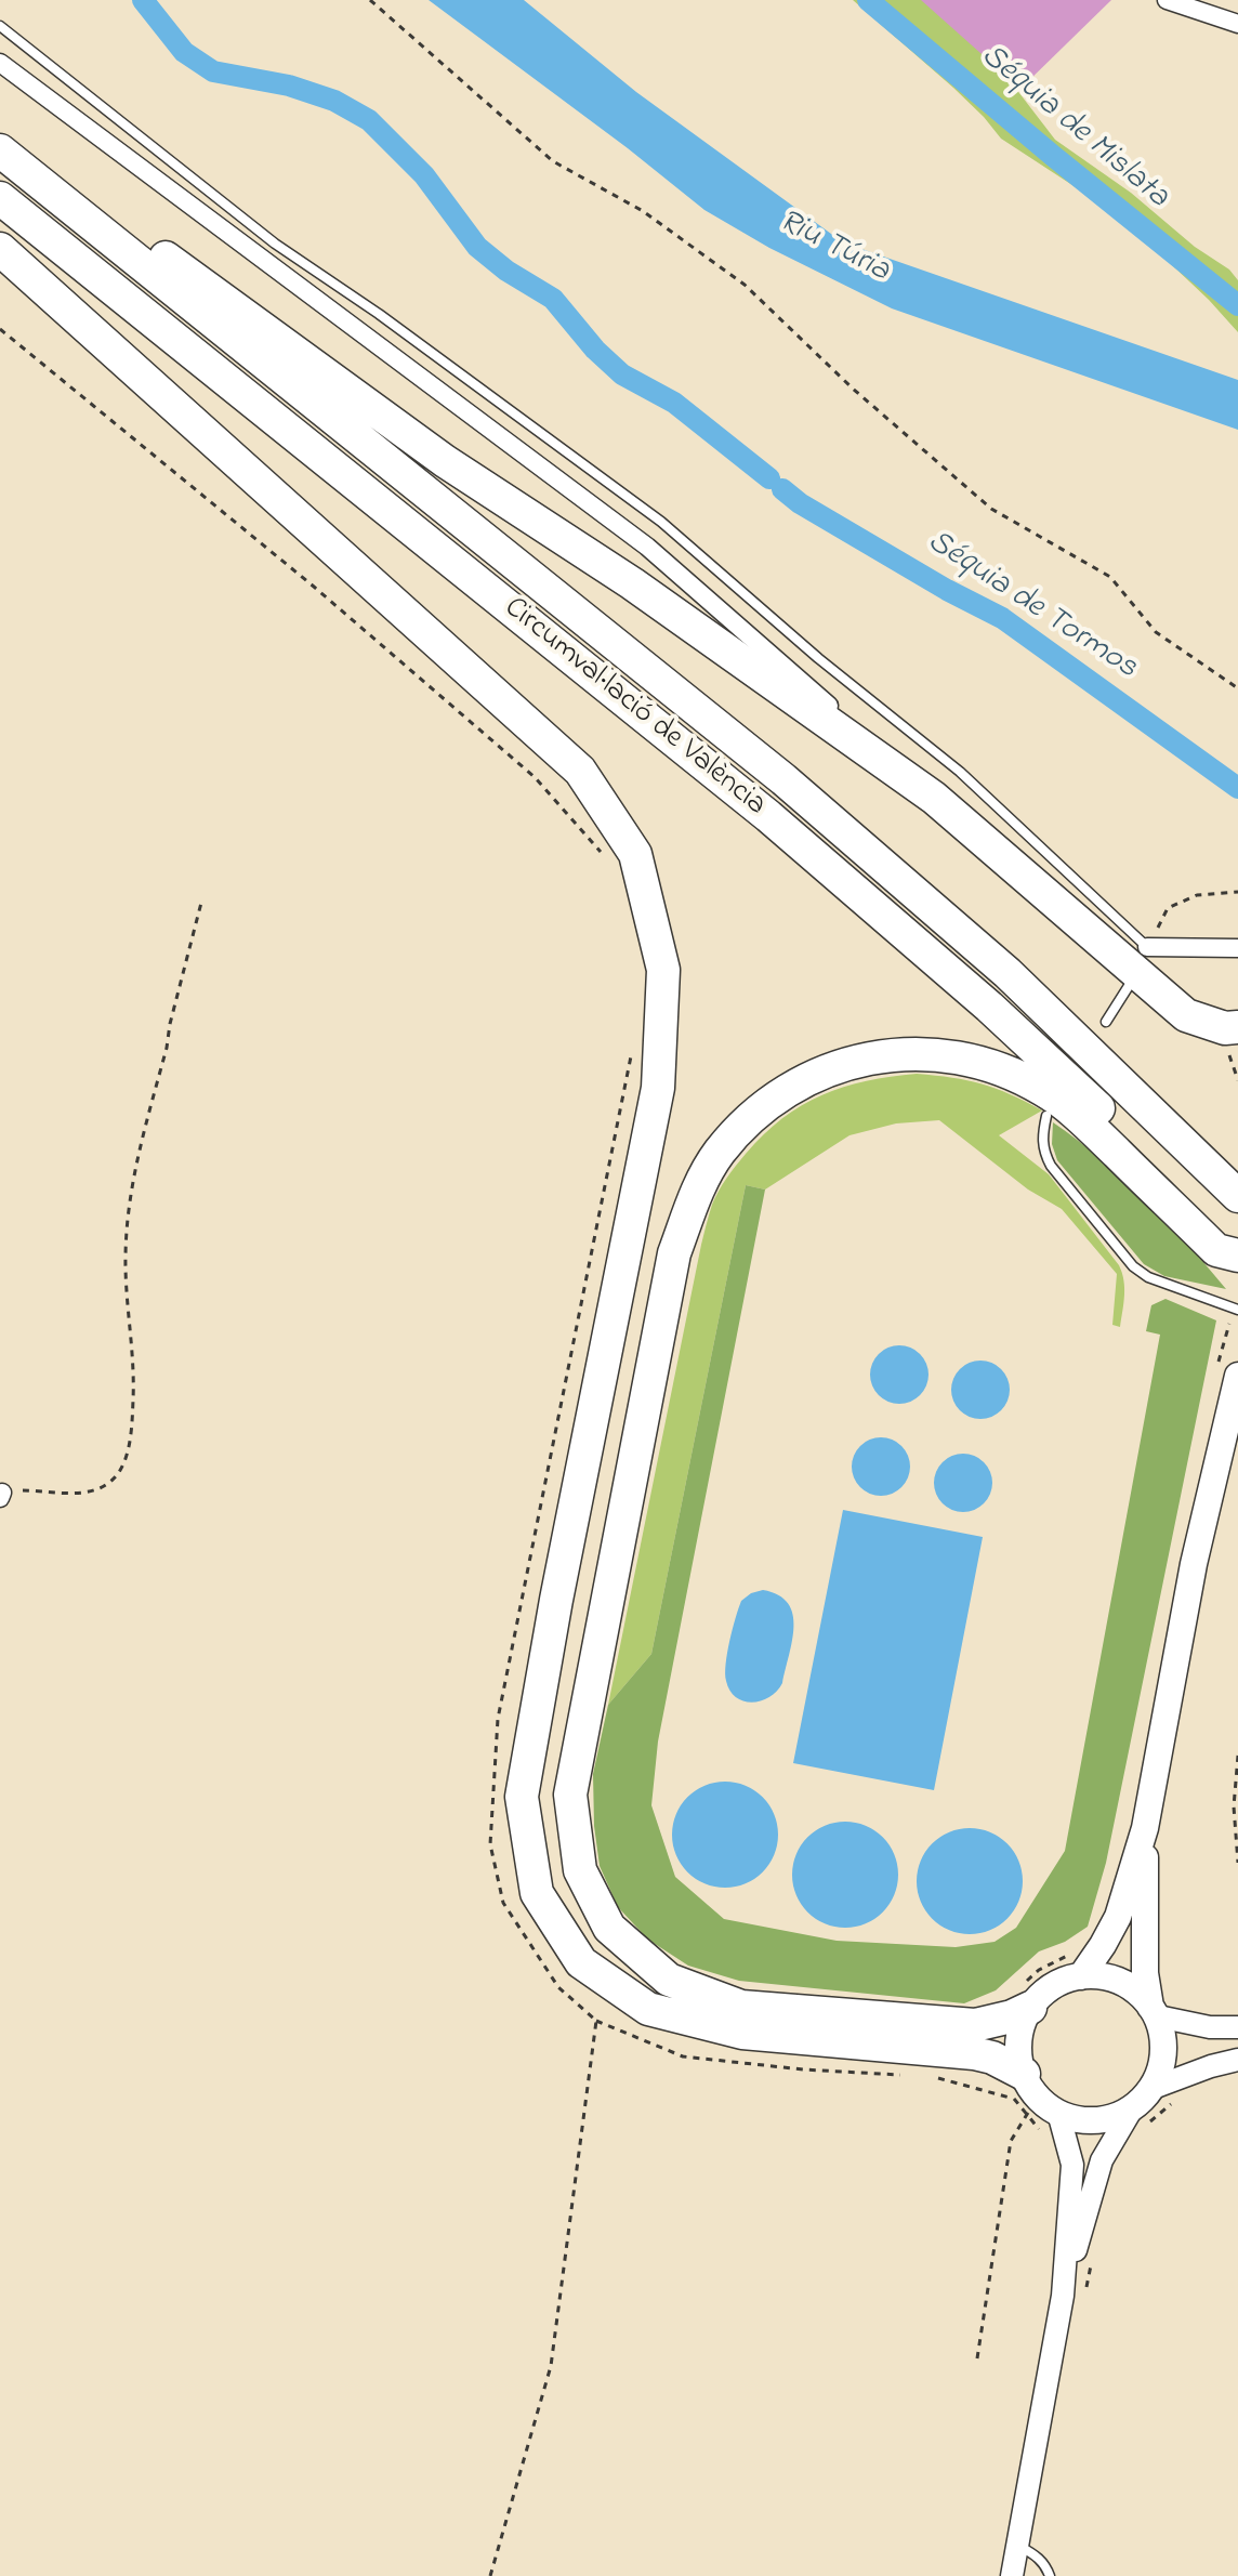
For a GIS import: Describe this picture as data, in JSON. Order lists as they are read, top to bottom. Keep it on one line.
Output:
{"streets":{"highway":["Circumval·lació de València"]},"water":["Séquia de Mislata","Riu Túria","Séquia de Tormos"]}
